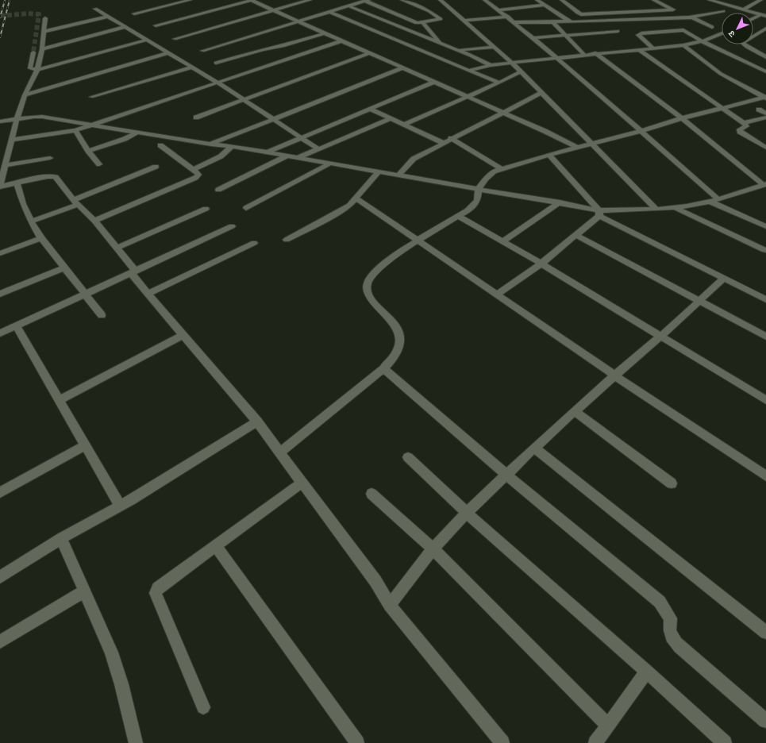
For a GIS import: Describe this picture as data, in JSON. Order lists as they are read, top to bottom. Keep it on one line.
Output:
{"north":"bottom left"}
